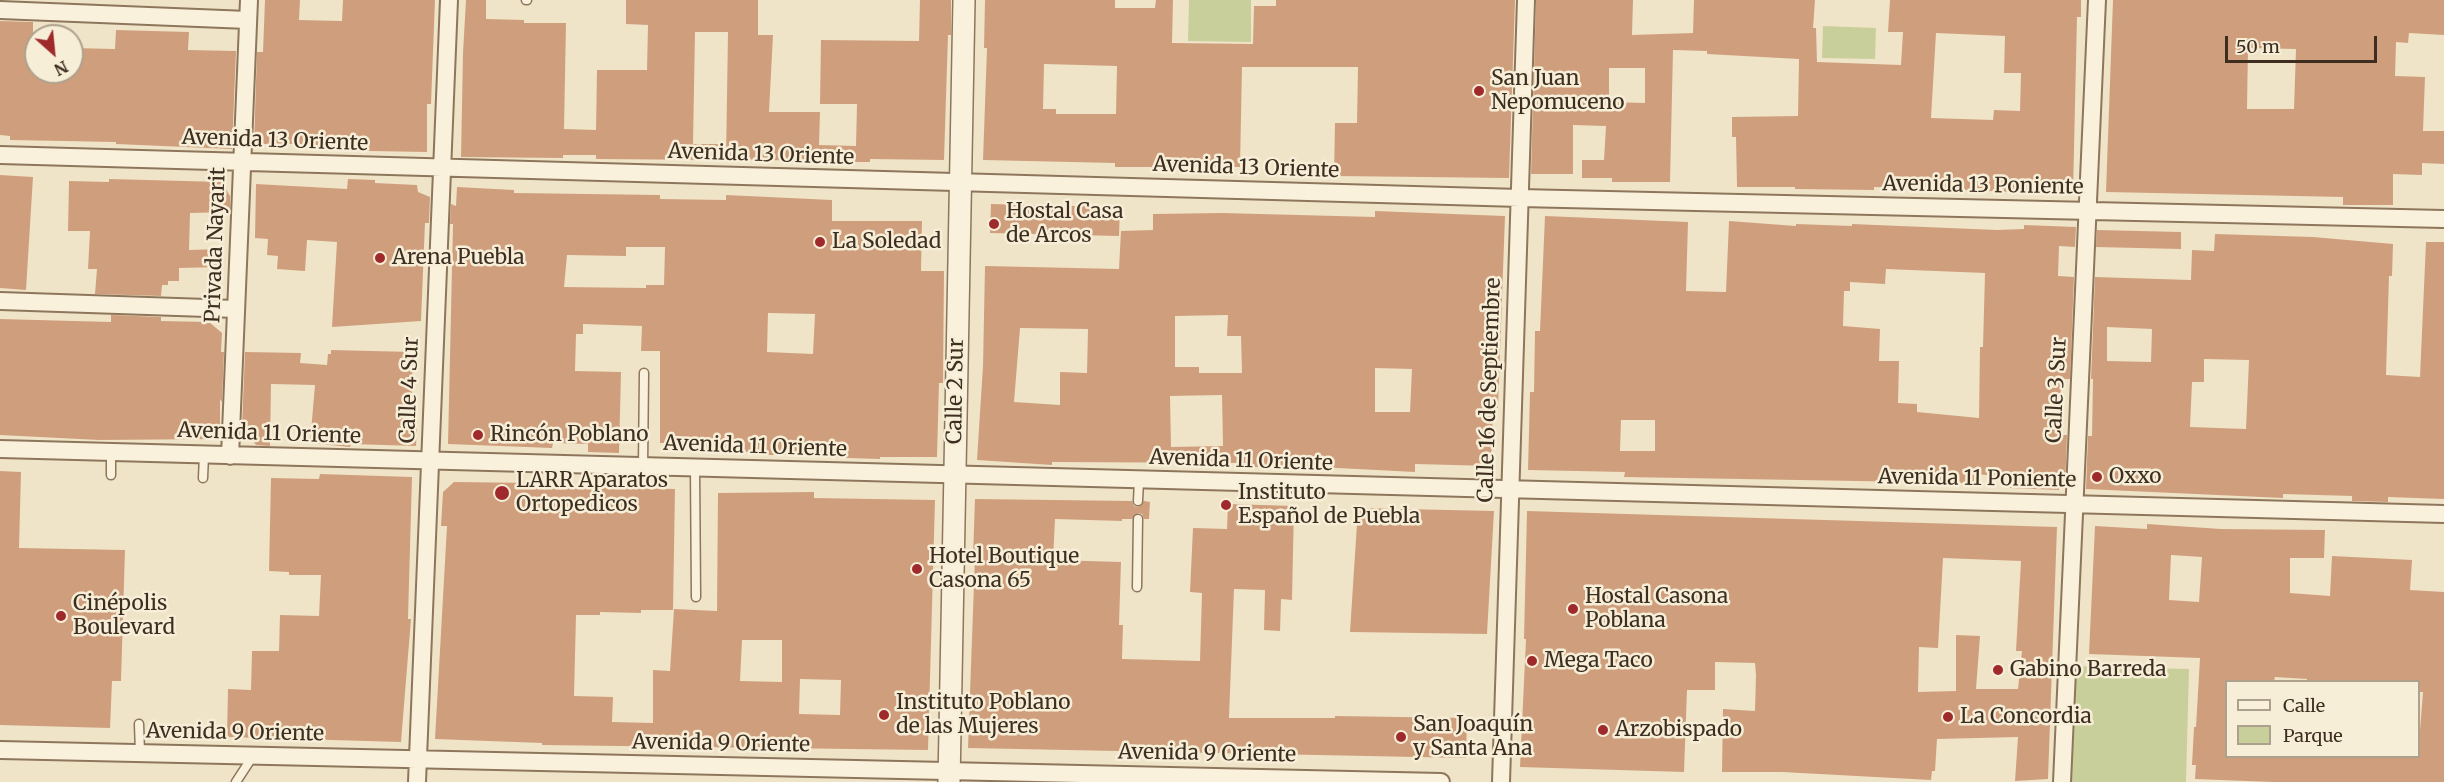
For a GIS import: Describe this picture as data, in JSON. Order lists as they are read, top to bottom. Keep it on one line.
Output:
{"streets":{"street":["Avenida 13 Oriente","Avenida 13 Poniente","Privada Nayarit","Calle 4 Sur","Calle 16 de Septiembre","Calle 3 Sur","Calle 2 Sur","Avenida 11 Oriente","Avenida 11 Poniente","Avenida 9 Oriente"]},"crossings":[["Avenida 13 Oriente","Avenida 13 Poniente"],["Avenida 13 Oriente","Privada Nayarit"],["Avenida 13 Oriente","Calle 4 Sur"],["Avenida 13 Oriente","Calle 16 de Septiembre"],["Avenida 13 Oriente","Calle 2 Sur"],["Avenida 13 Poniente","Calle 16 de Septiembre"],["Avenida 13 Poniente","Calle 3 Sur"],["Privada Nayarit","Avenida 11 Oriente"],["Calle 4 Sur","Avenida 11 Oriente"],["Calle 4 Sur","Avenida 9 Oriente"],["Calle 16 de Septiembre","Avenida 11 Oriente"],["Calle 16 de Septiembre","Avenida 11 Poniente"],["Calle 3 Sur","Avenida 11 Poniente"],["Calle 2 Sur","Avenida 11 Oriente"],["Calle 2 Sur","Avenida 9 Oriente"],["Avenida 11 Oriente","Avenida 11 Poniente"]],"places":["San Juan Nepomuceno","Hostal Casa de Arcos","La Soledad","Arena Puebla","Rincón Poblano","Oxxo","LARR Aparatos Ortopedicos","Instituto Español de Puebla","Hotel Boutique Casona 65","Hostal Casona Poblana","Cinépolis Boulevard","Mega Taco","Gabino Barreda","Instituto Poblano de las Mujeres","La Concordia","Arzobispado","San Joaquín y Santa Ana"],"legend":["Calle","Parque"],"scale_bar":"50 m","north":"bottom right"}
